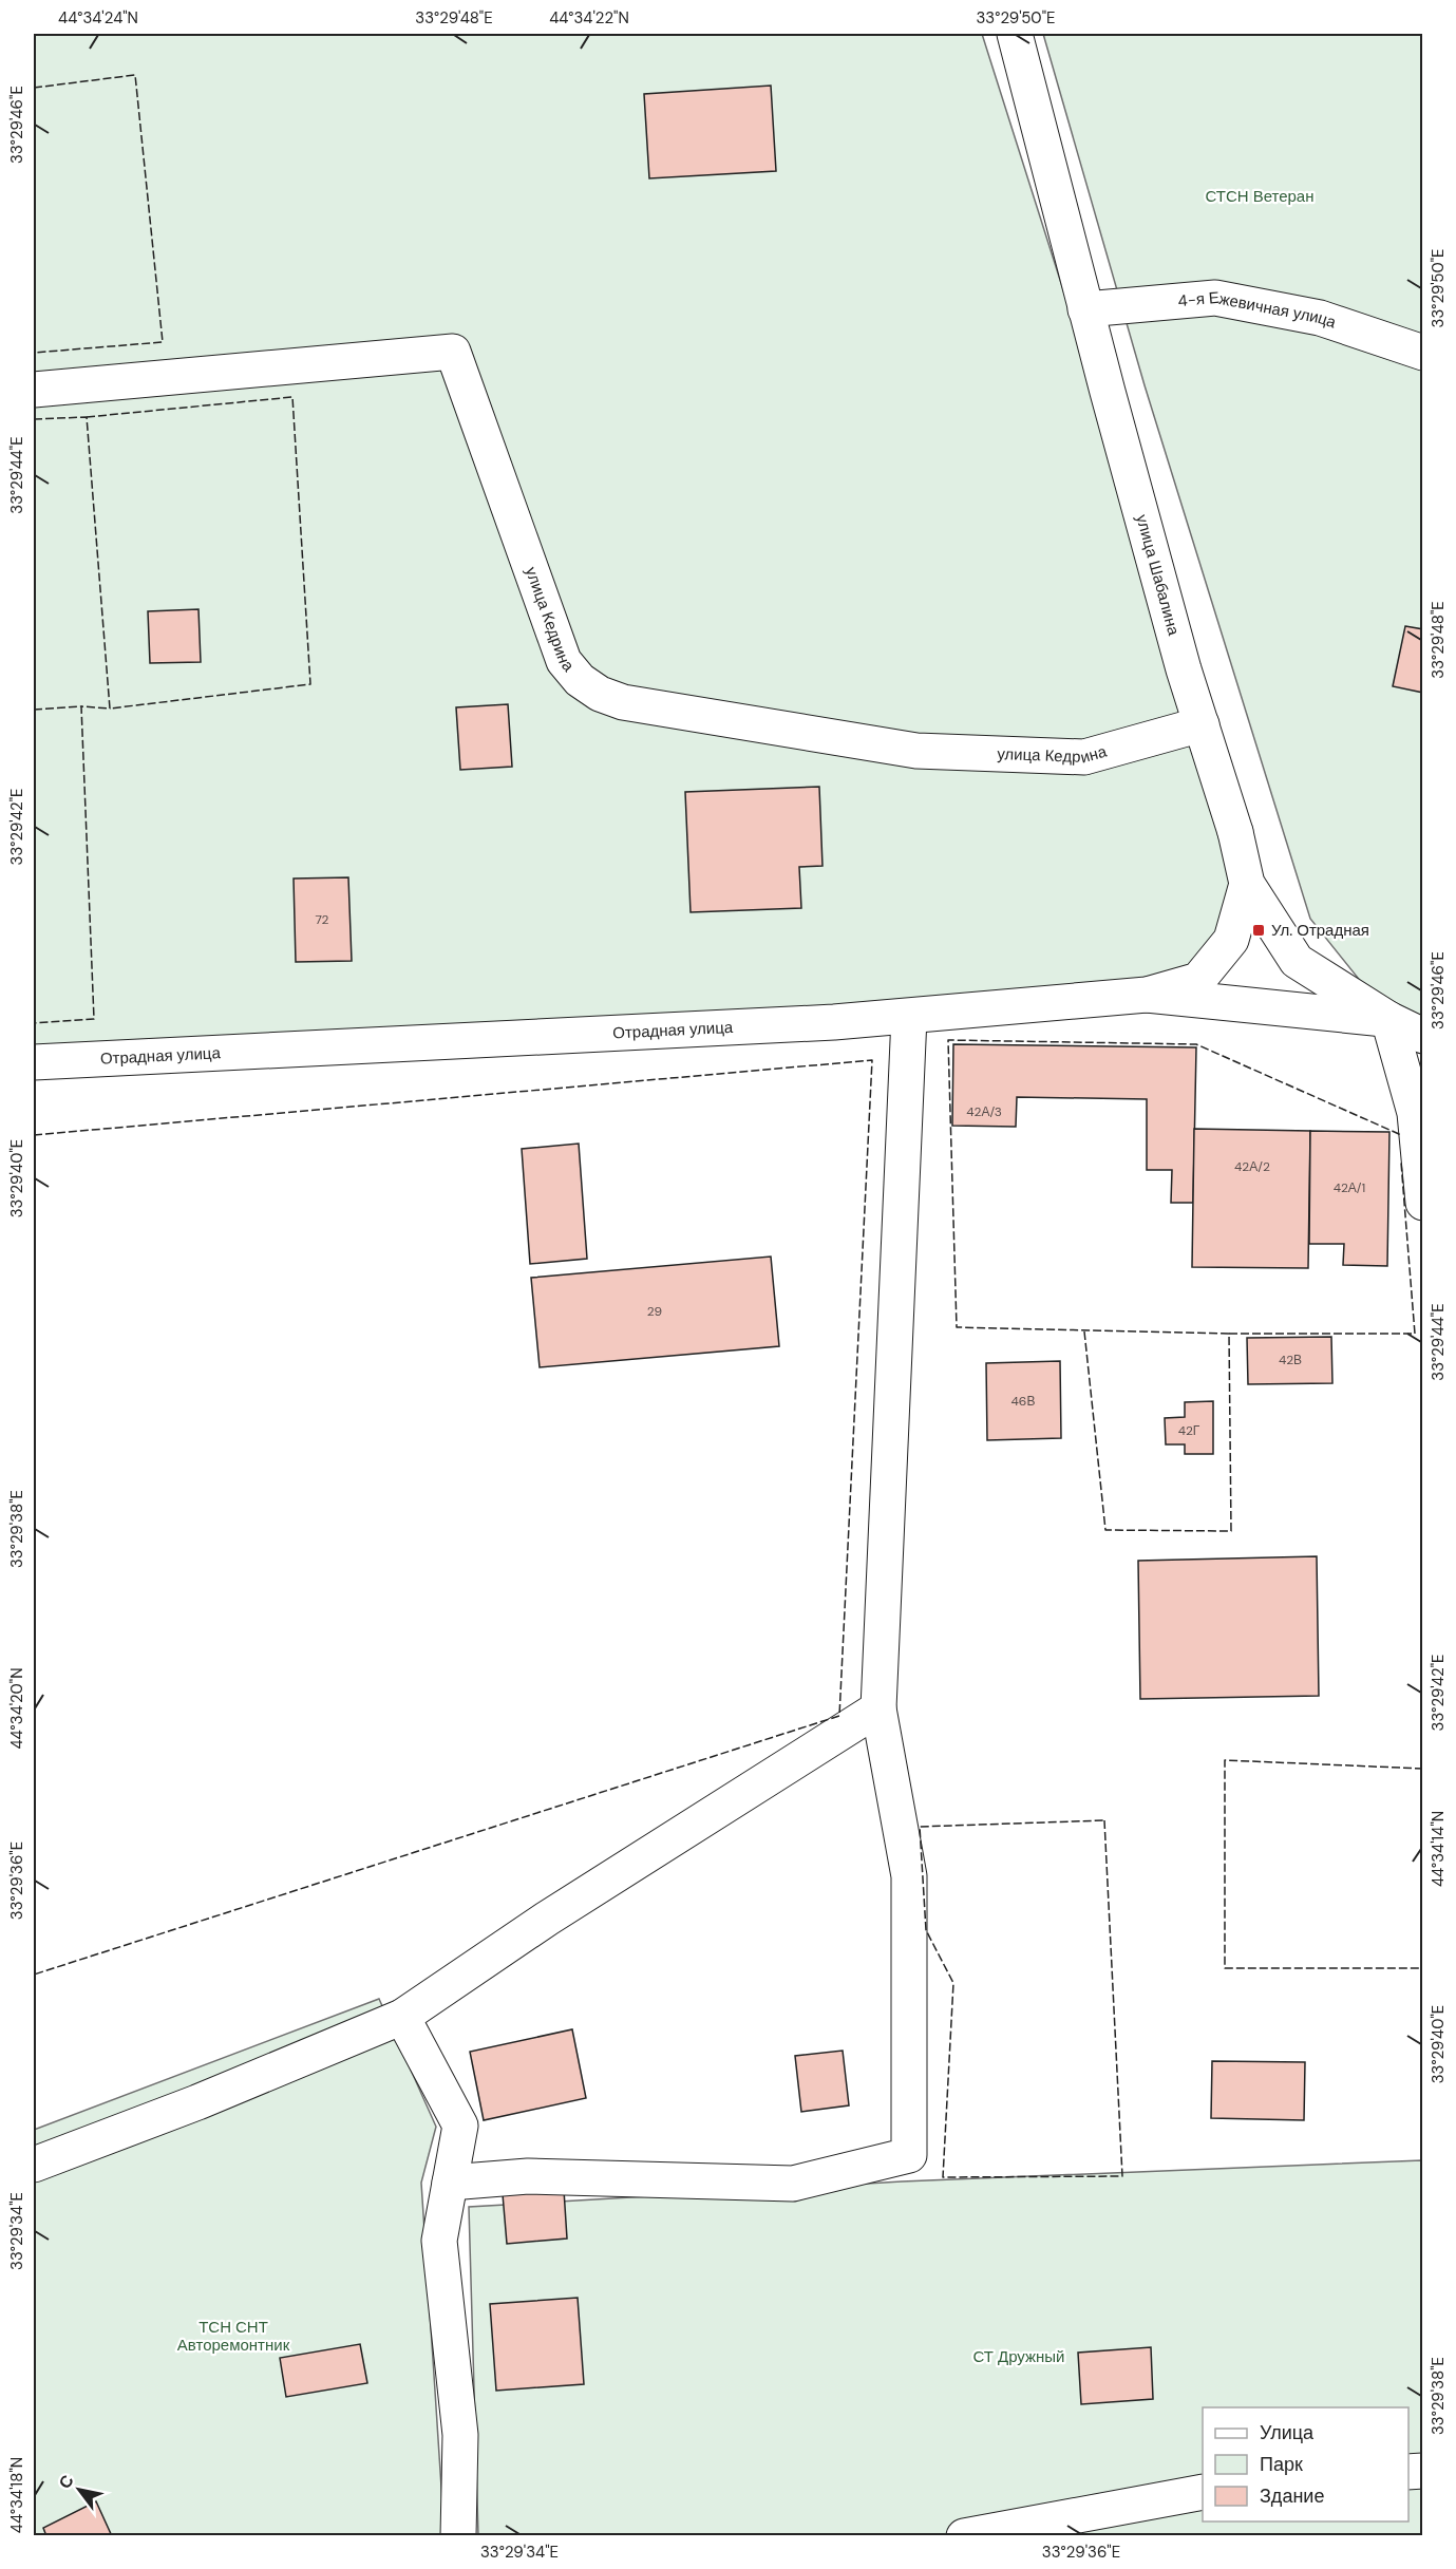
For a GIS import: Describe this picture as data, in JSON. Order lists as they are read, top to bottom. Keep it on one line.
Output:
{"streets":{"street":["4-я Ежевичная улица","улица Шабалина","улица Кедрина","Отрадная улица"]},"crossings":[["4-я Ежевичная улица","улица Шабалина"],["улица Шабалина","улица Кедрина"],["улица Шабалина","Отрадная улица"]],"parks":["СТСН Ветеран","ТСН СНТ Авторемонтник","СТ Дружный"],"places":{"transit":["Ул. Отрадная"]},"house_numbers":["72","42А/3","42А/2","42А/1","29","42В","46В","42Г"],"legend":["Улица","Парк","Здание"],"north":"top left","coordinates":["44°34'24\"N","33°29'48\"E","44°34'22\"N","33°29'50\"E","33°29'46\"E","33°29'44\"E","33°29'42\"E","33°29'40\"E","33°29'38\"E","44°34'20\"N","44°34'14\"N","33°29'36\"E","33°29'34\"E","44°34'18\"N"]}
